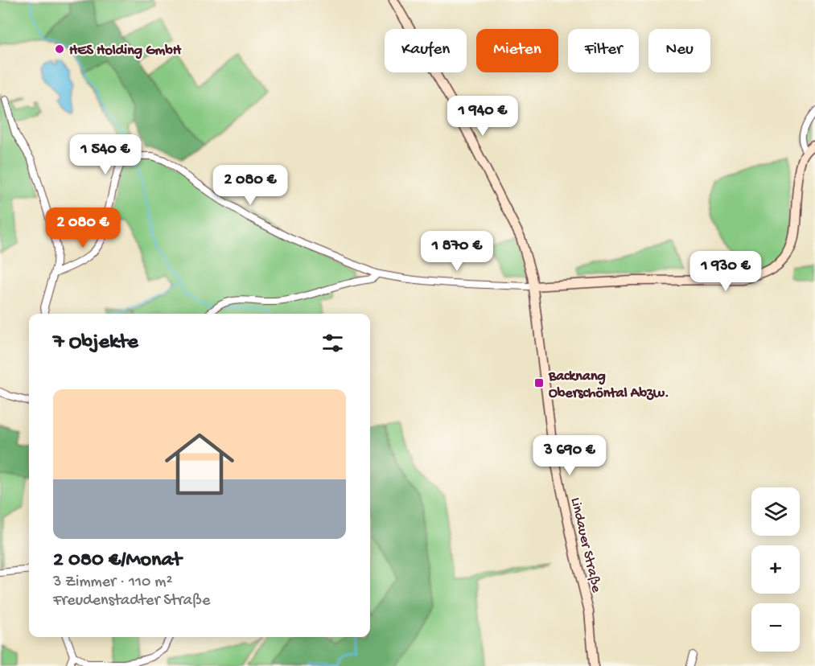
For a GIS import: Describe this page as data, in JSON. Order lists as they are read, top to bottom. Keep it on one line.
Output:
{"streets":{"street":["Lindauer Straße"]},"places":{"other":["HES Holding GmbH"],"transit":["Backnang Oberschöntal Abzw."]},"page":{"chip":["Kaufen","Mieten","Filter","Neu"],"price":["1 940 €","1 540 €","2 080 €","2 080 €","1 870 €","1 930 €","3 690 €"],"heading":"7 Objekte","list":[{"name":"2 080 €/Monat","note":"3 Zimmer · 110 m² · Freudenstadter Straße"}],"map_buttons":["+","−"]}}
